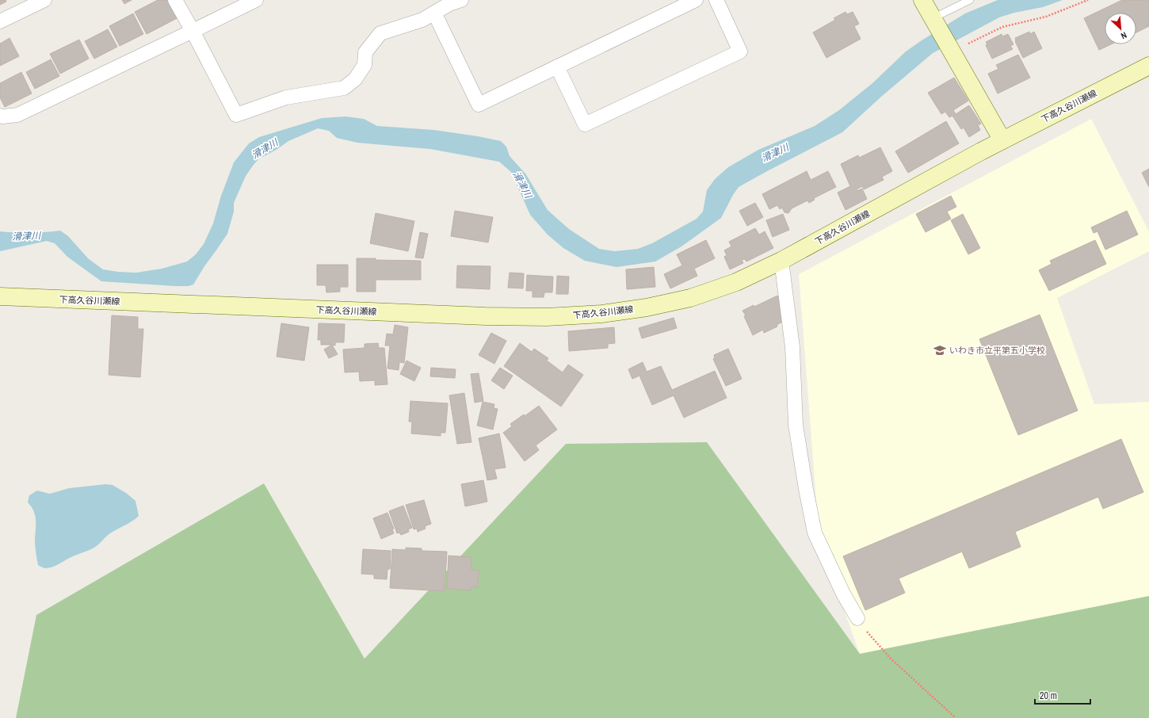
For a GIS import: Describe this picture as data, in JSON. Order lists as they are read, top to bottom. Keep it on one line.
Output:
{"streets":{"main road":["下高久谷川瀬線"]},"water":["滑津川"],"places":{"school or university":["いわき市立平第五小学校"]},"scale_bar":"20 m","north":"bottom right"}
